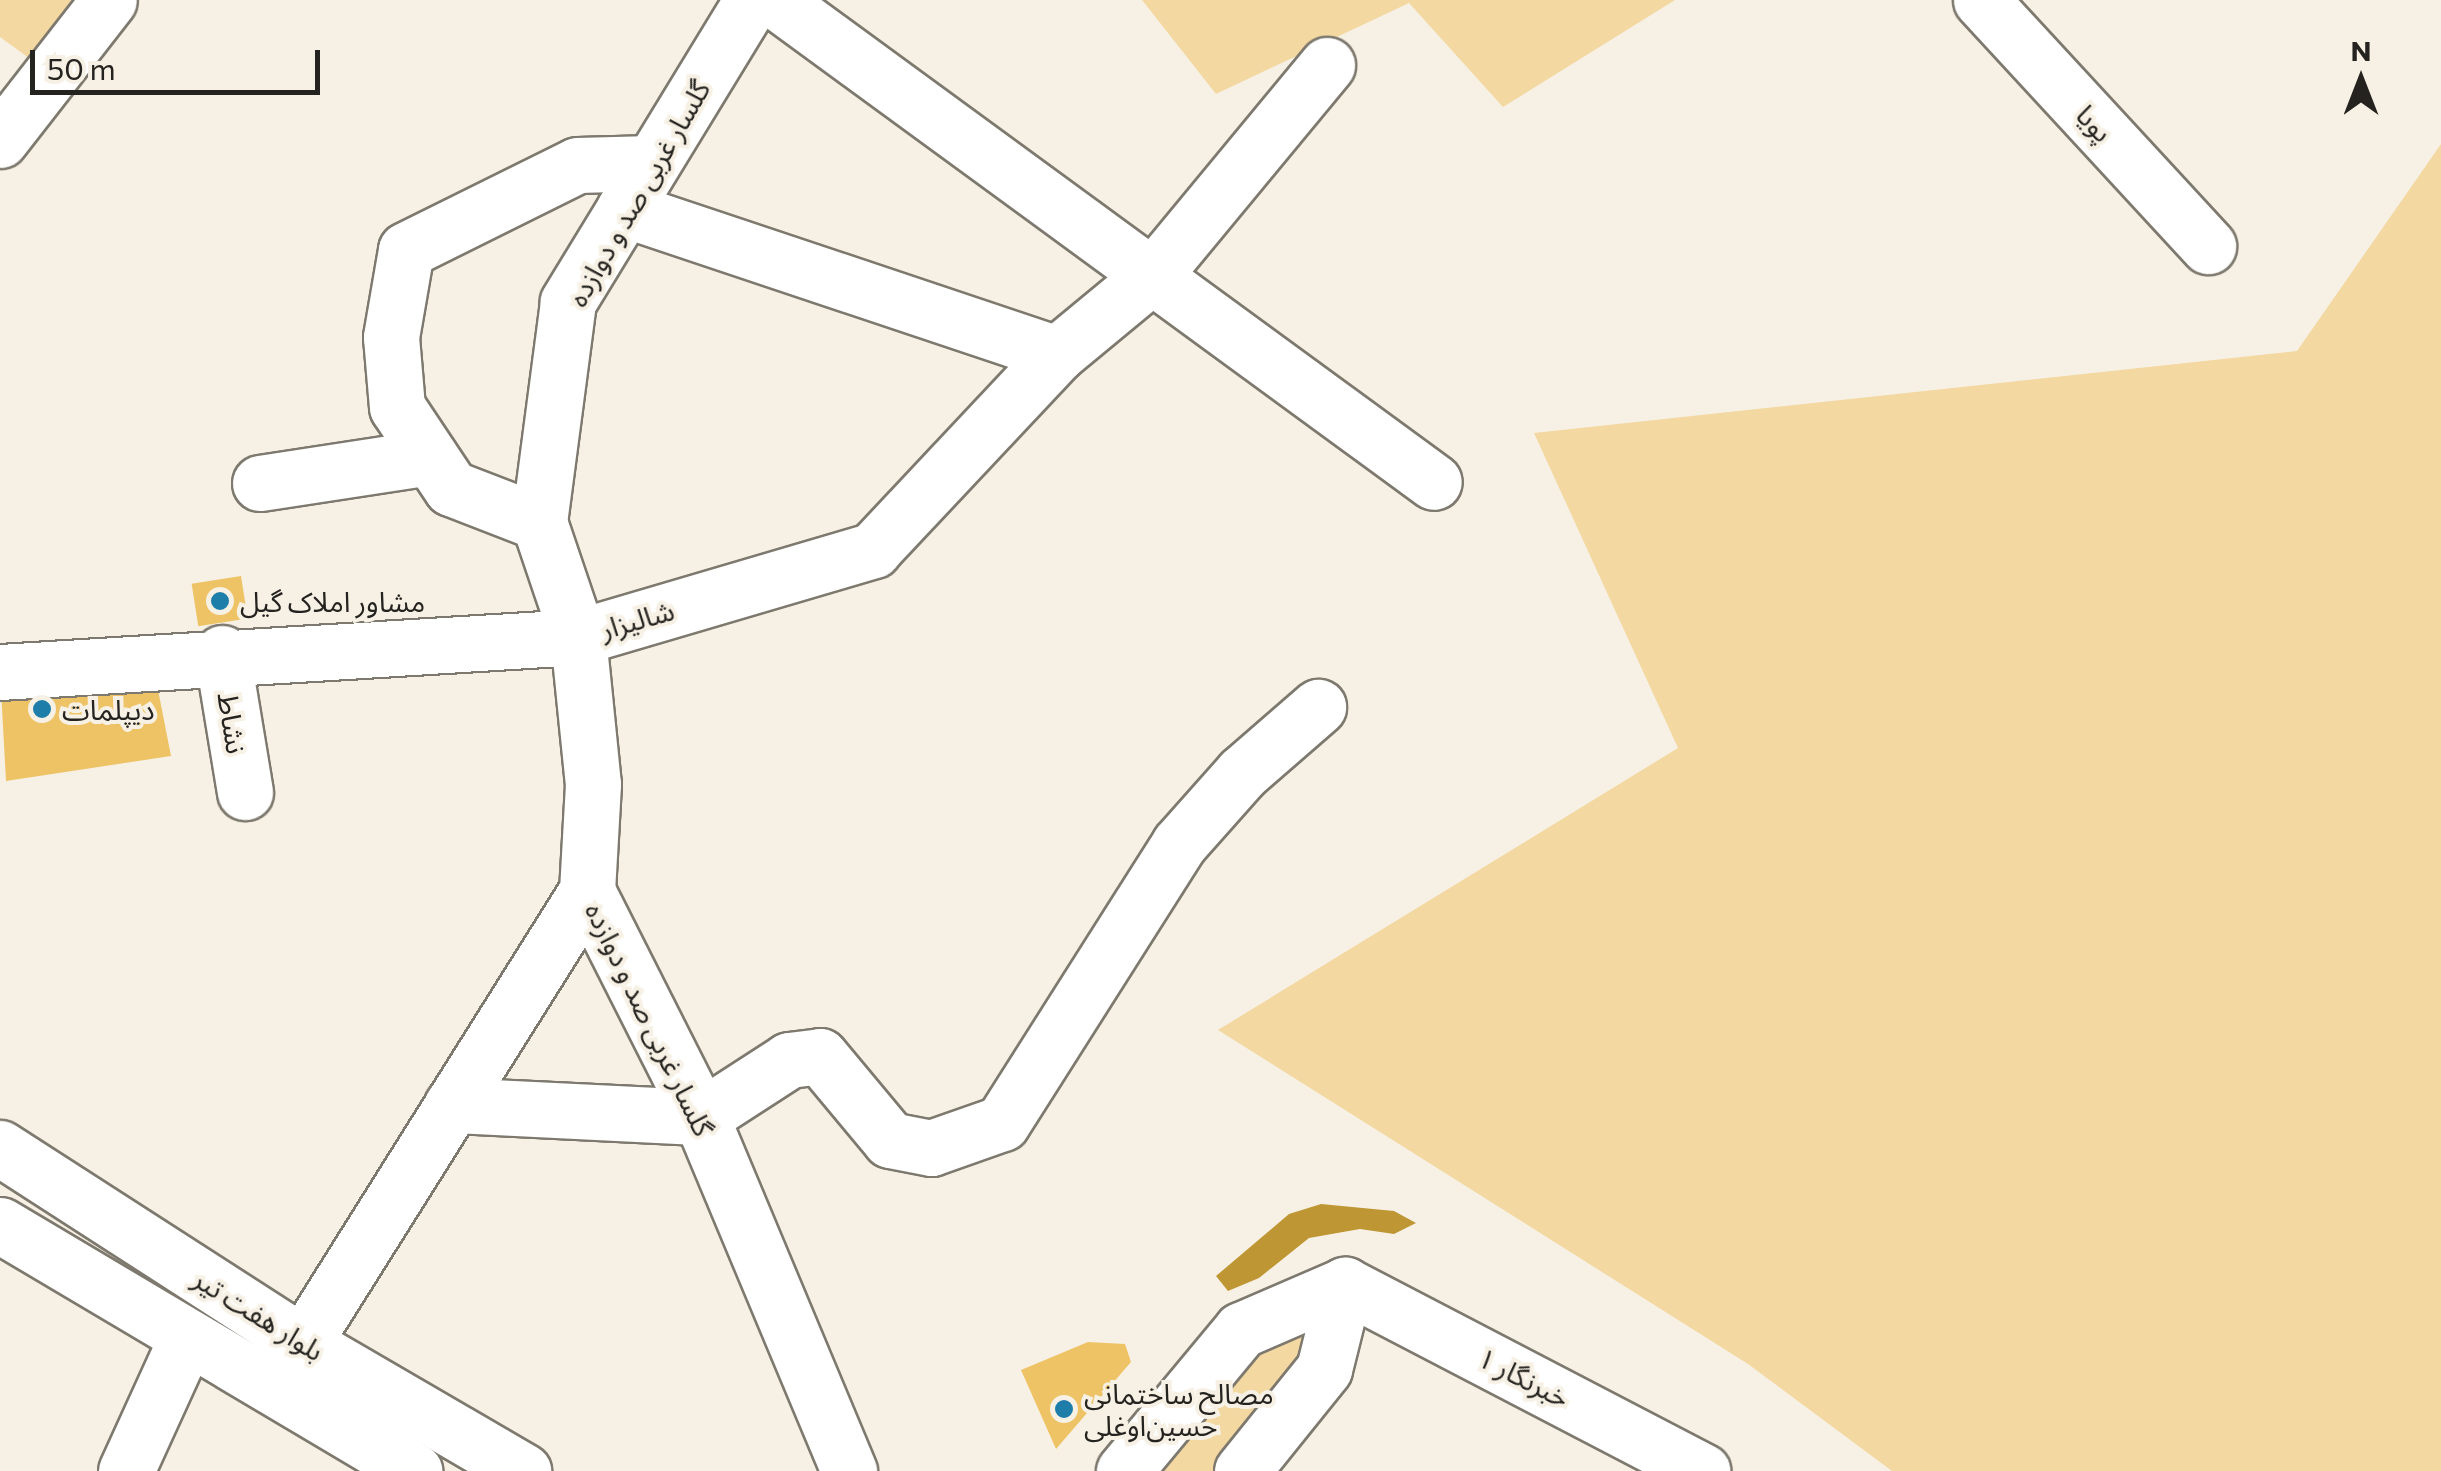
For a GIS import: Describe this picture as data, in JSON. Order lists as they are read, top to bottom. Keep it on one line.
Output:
{"streets":{"street":["پویا","گلسار غربی صد و دوازده","شالیزار","نشاط","بلوار هفت تیر","خبرنگار ۱"]},"crossings":[["گلسار غربی صد و دوازده","شالیزار"],["شالیزار","نشاط"]],"places":["مشاور املاک گیل","دیپلمات","مصالح ساختمانی حسین‌اوغلی"],"scale_bar":"50 m","north":"top"}
